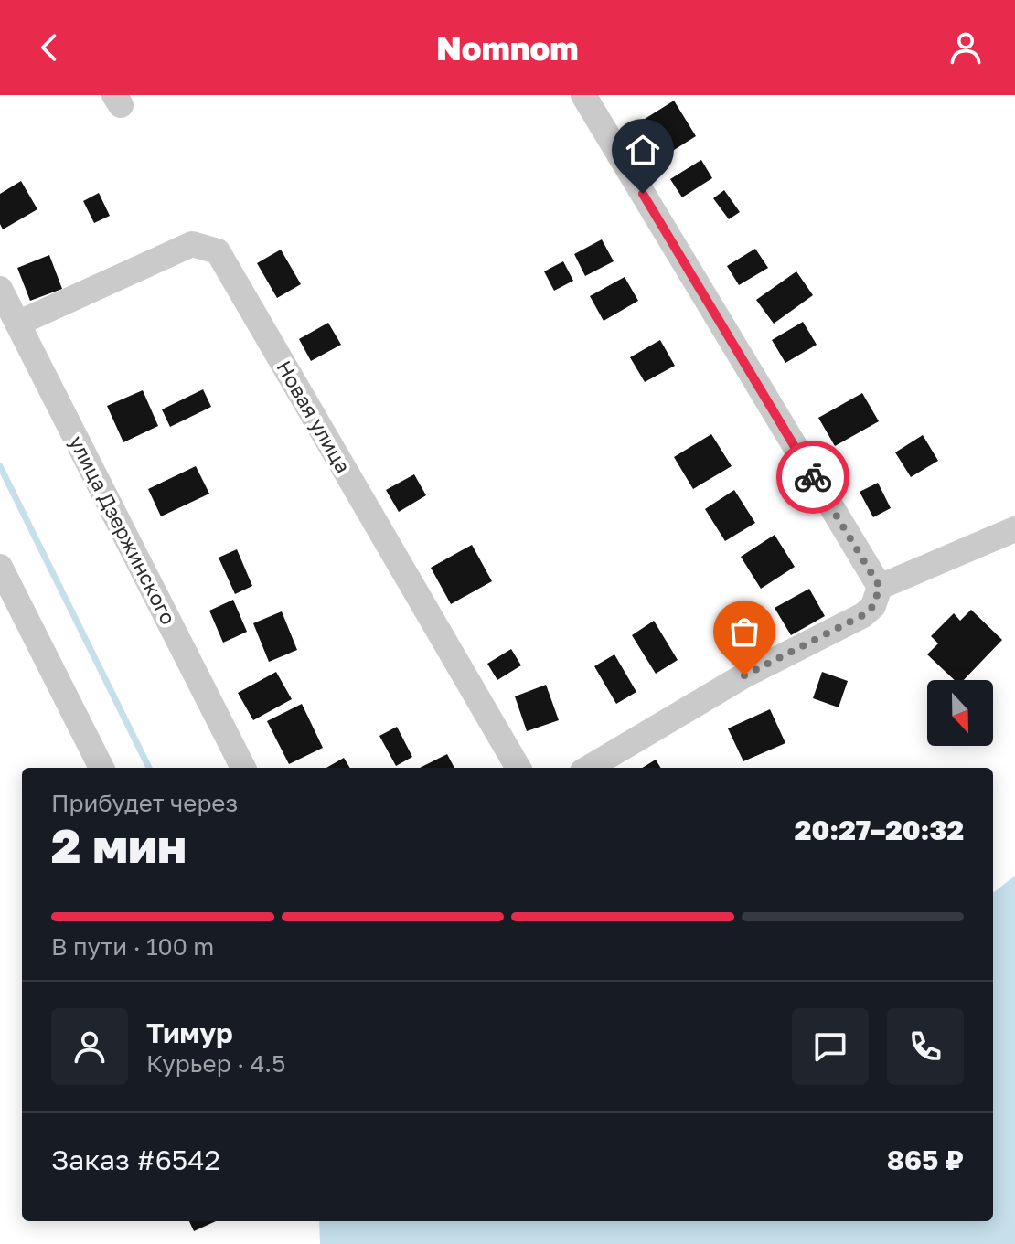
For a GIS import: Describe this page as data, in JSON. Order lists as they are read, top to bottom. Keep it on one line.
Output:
{"streets":{"street":["Новая улица","улица Дзержинского"]},"crossings":[["Новая улица","улица Дзержинского"]],"north":"bottom","page":{"header":"Nomnom","heading":["2 мин","Прибудет через","20:27–20:32"],"panel":["Тимур","Курьер · 4.5","Заказ #6542","865 ₽"],"bar":"В пути · 100 m"}}
